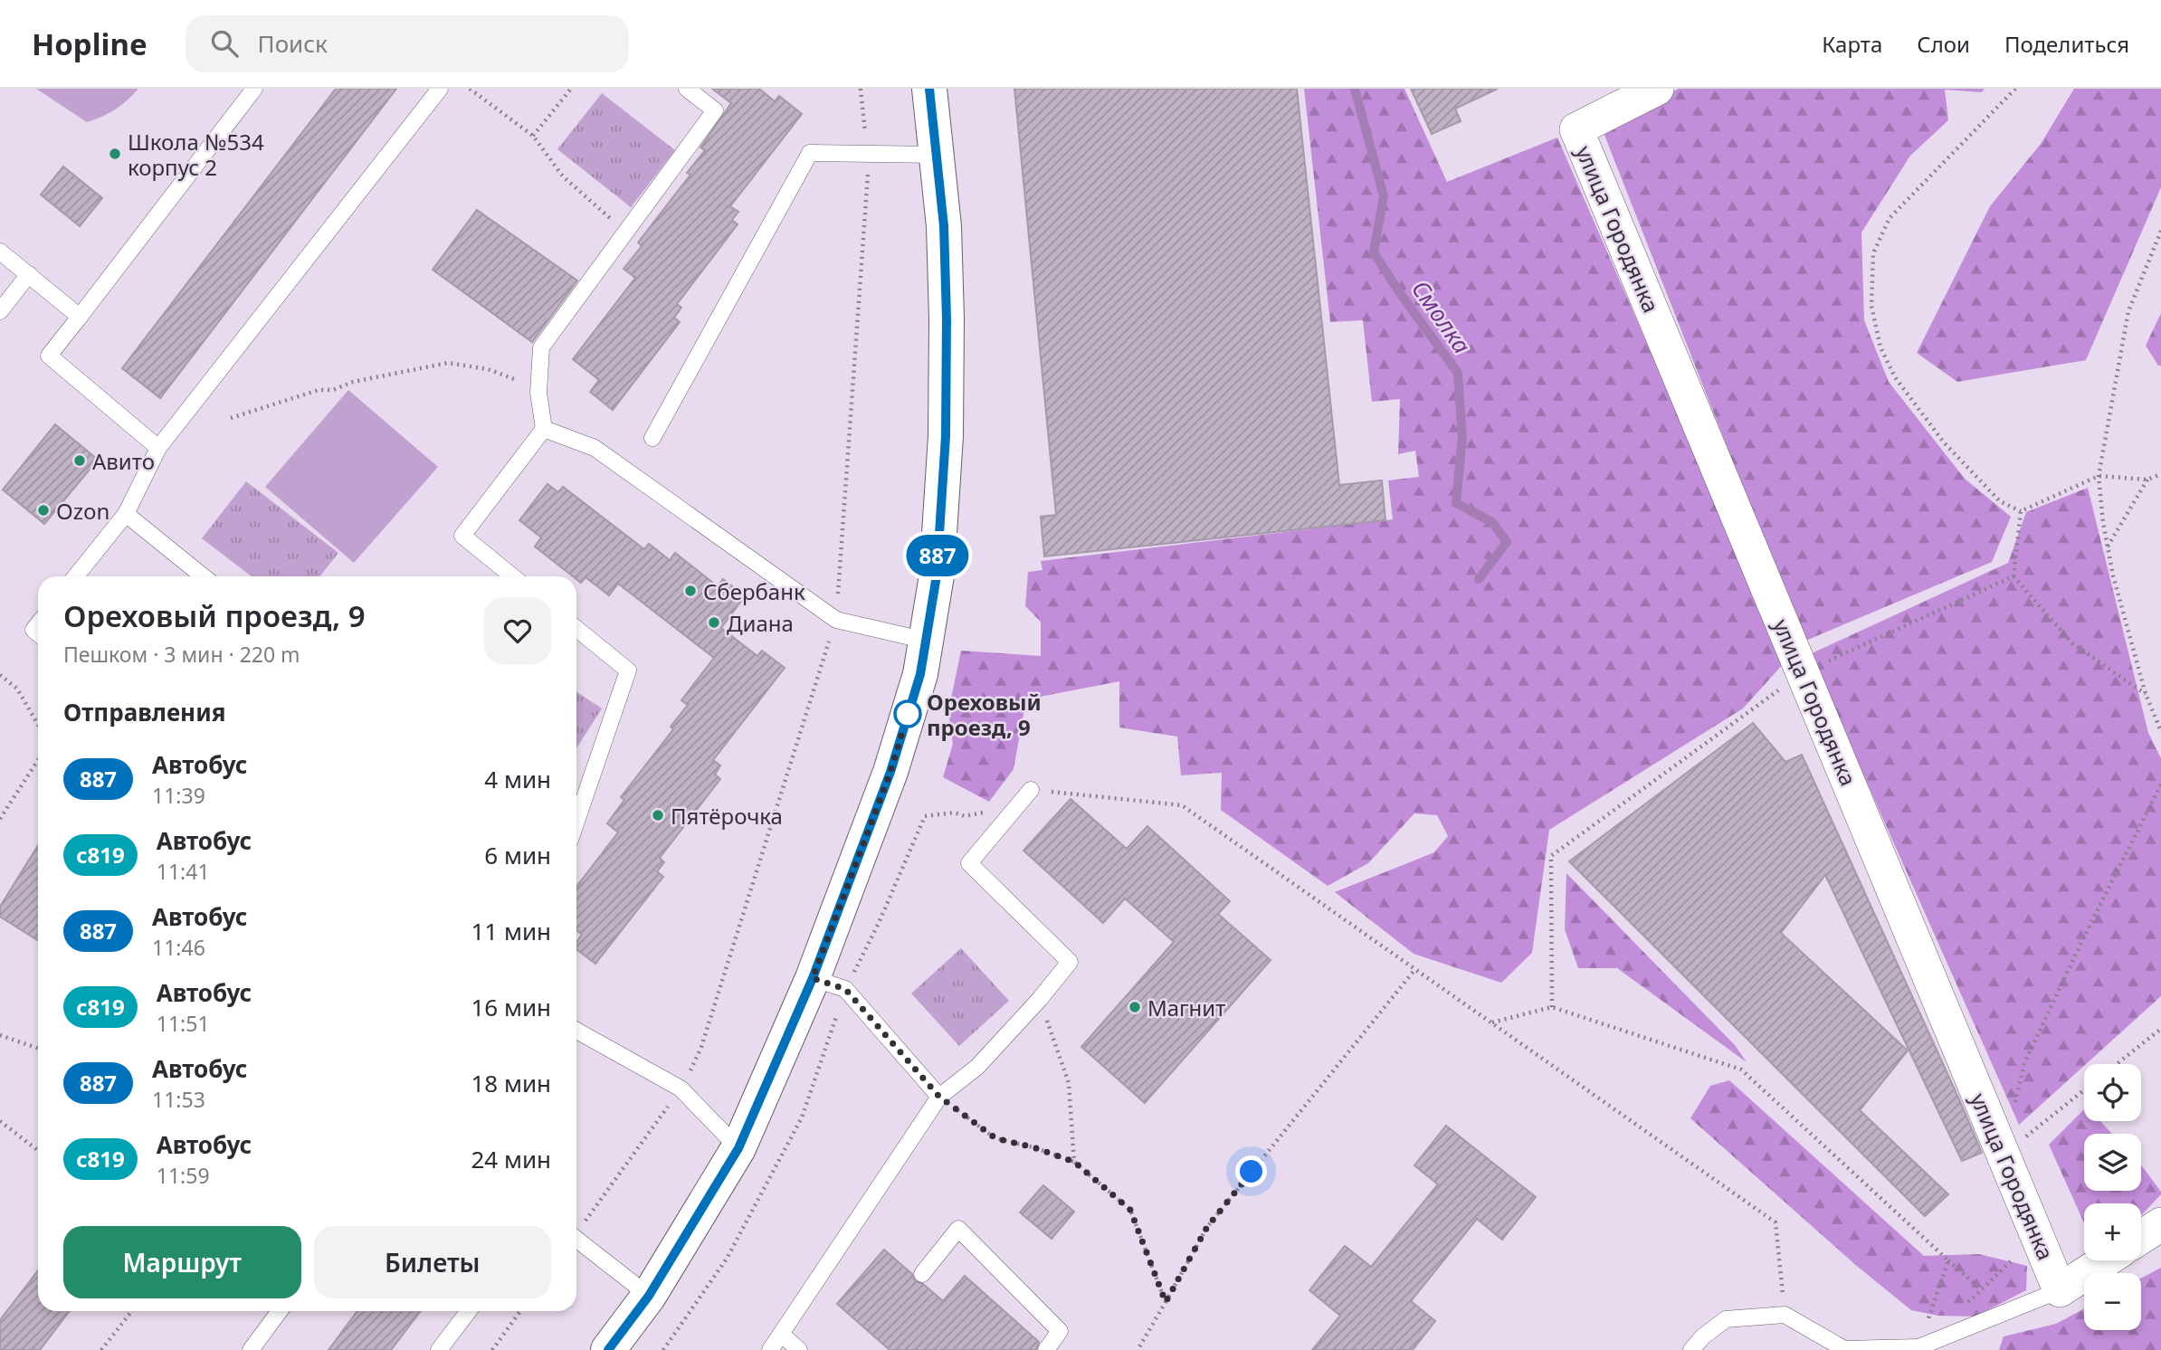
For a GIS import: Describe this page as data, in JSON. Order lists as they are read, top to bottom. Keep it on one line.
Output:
{"streets":{"street":["улица Городянка"]},"water":["Смолка"],"places":["Школа №534 корпус 2","Авито","Ozon","Сбербанк","Диана","Ореховый проезд, 9","Пятёрочка","Магнит"],"lines":["bus line 887"],"page":{"header":"Hopline","search":"Поиск","nav":["Карта","Слои","Поделиться"],"on_map":"887","heading":[["Ореховый проезд, 9","Пешком · 3 мин · 220 m"],"Отправления"],"list":[{"mark":"887","name":"Автобус","note":"11:39","value":"4 мин"},{"mark":"с819","name":"Автобус","note":"11:41","value":"6 мин"},{"mark":"887","name":"Автобус","note":"11:46","value":"11 мин"},{"mark":"с819","name":"Автобус","note":"11:51","value":"16 мин"},{"mark":"887","name":"Автобус","note":"11:53","value":"18 мин"},{"mark":"с819","name":"Автобус","note":"11:59","value":"24 мин"}],"map_buttons":["+","−"],"buttons":["Маршрут","Билеты"]}}
